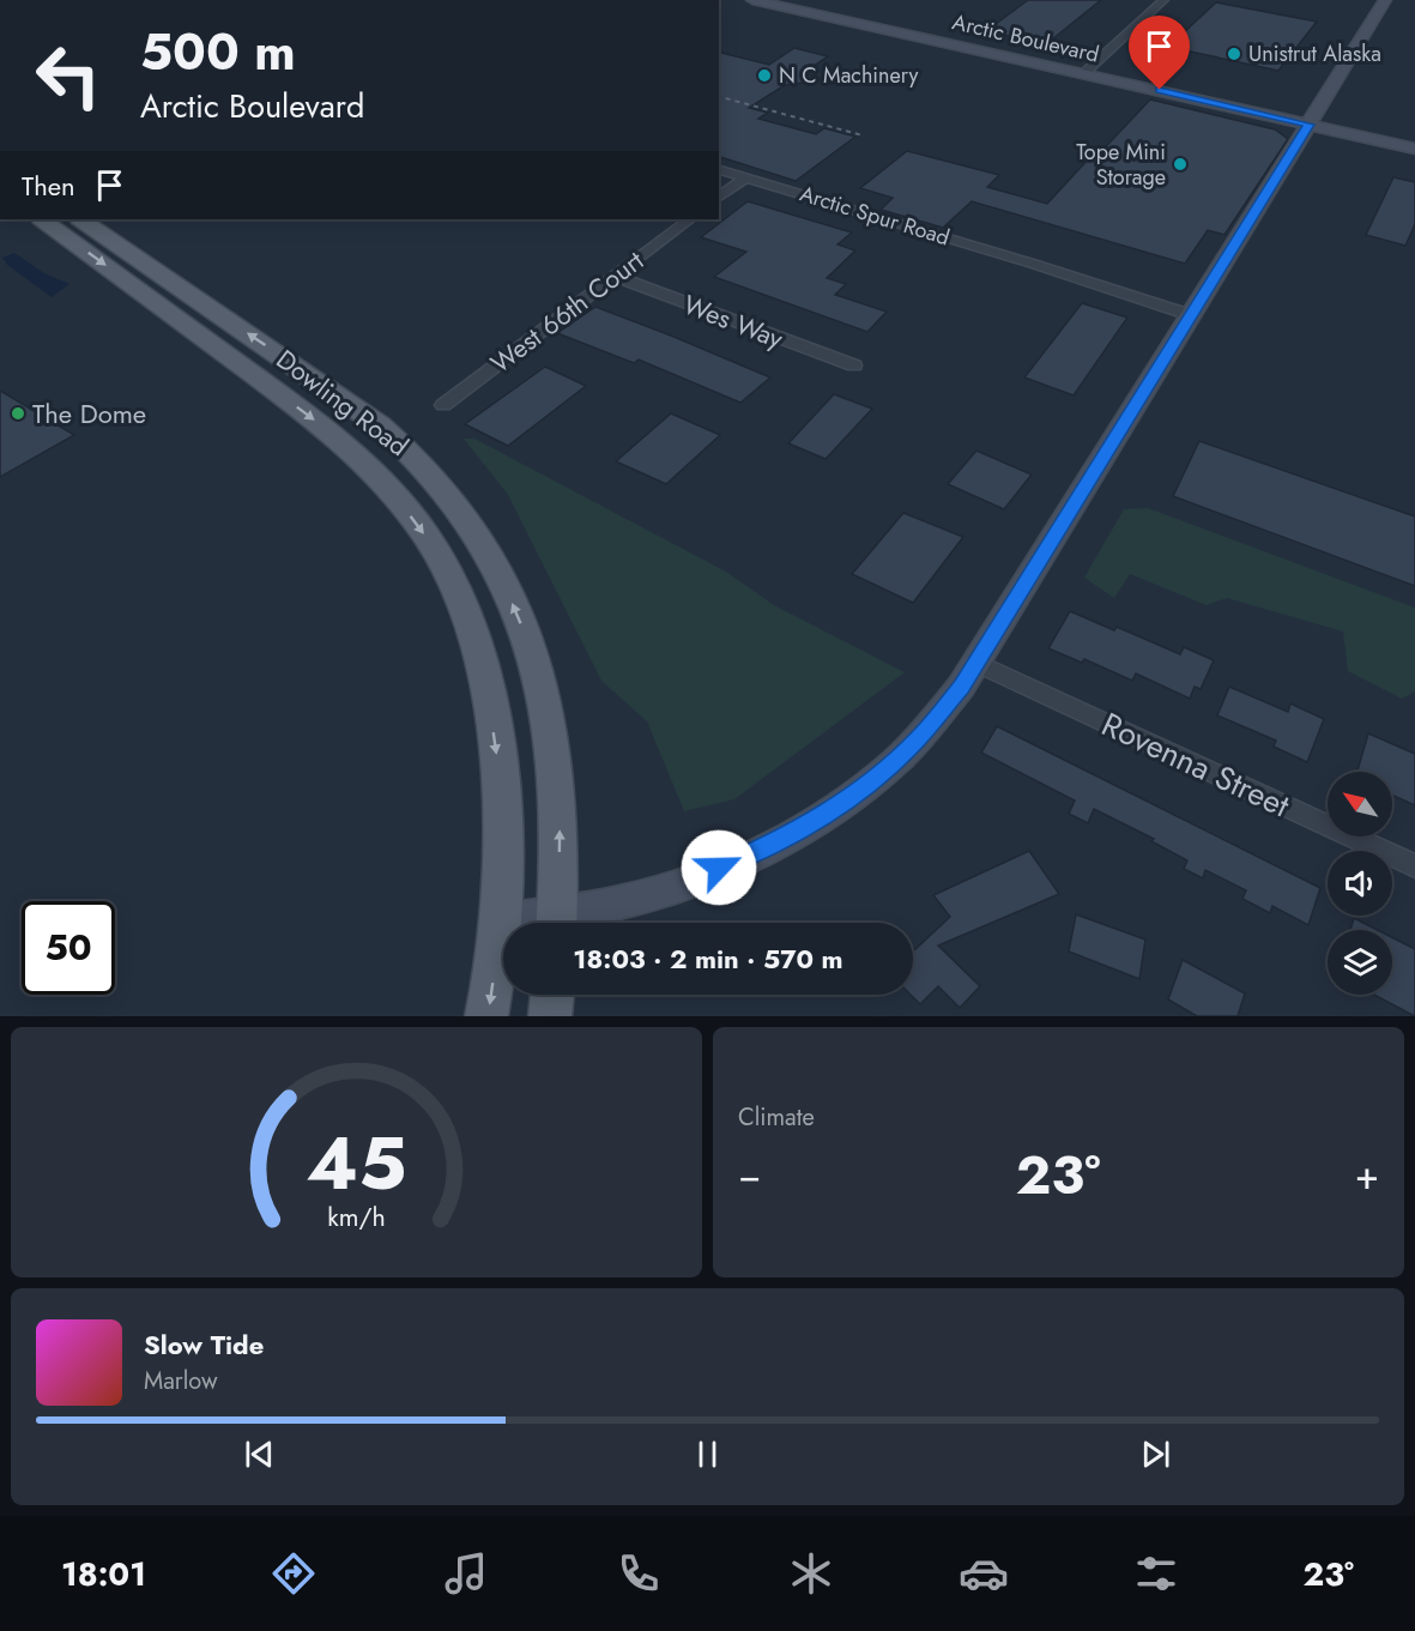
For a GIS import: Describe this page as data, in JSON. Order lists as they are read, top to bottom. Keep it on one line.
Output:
{"streets":{"main road":["Arctic Boulevard","Dowling Road"],"street":["Arctic Spur Road","West 66th Court","Wes Way","Rovenna Street"]},"crossings":[["West 66th Court","Wes Way"]],"places":["Unistrut Alaska","N C Machinery","Tope Mini Storage","The Dome"],"north":"top left","page":{"turn":["500 m","Arctic Boulevard"],"then":"Then","limit":"50","trip":"18:03 · 2 min · 570 m","tile":"Climate","heat":["−","23°","+"],"song":["Slow Tide","Marlow"],"tabs":["18:01","23°"],"gauge":["45","km/h"]}}
